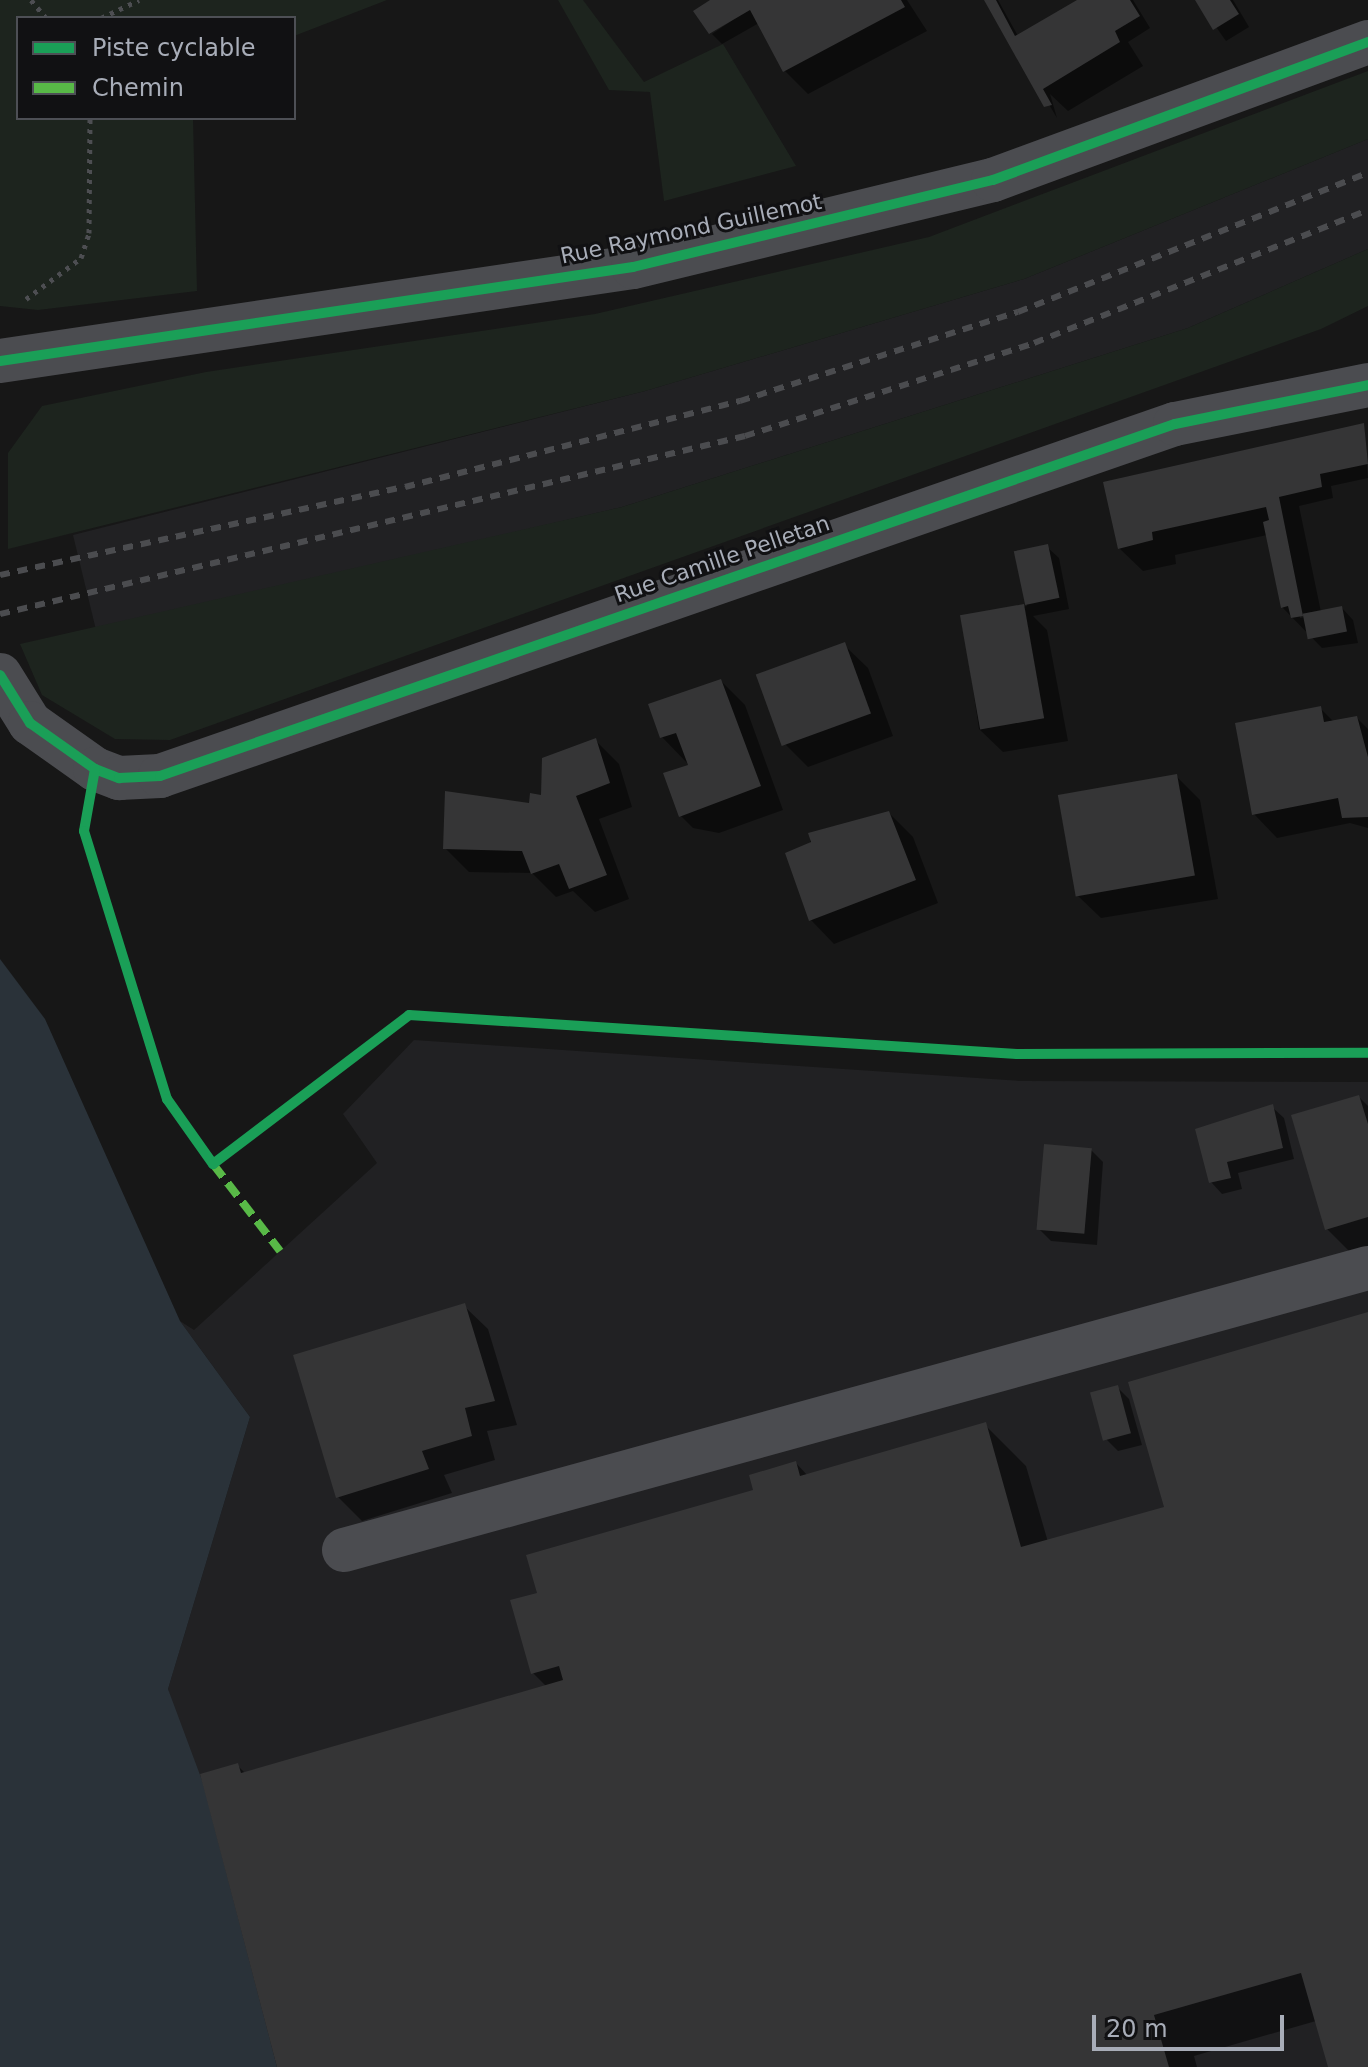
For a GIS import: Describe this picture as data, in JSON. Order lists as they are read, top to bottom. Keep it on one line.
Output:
{"streets":{"street":["Rue Raymond Guillemot","Rue Camille Pelletan"]},"legend":["Piste cyclable","Chemin"],"scale_bar":"20 m"}
